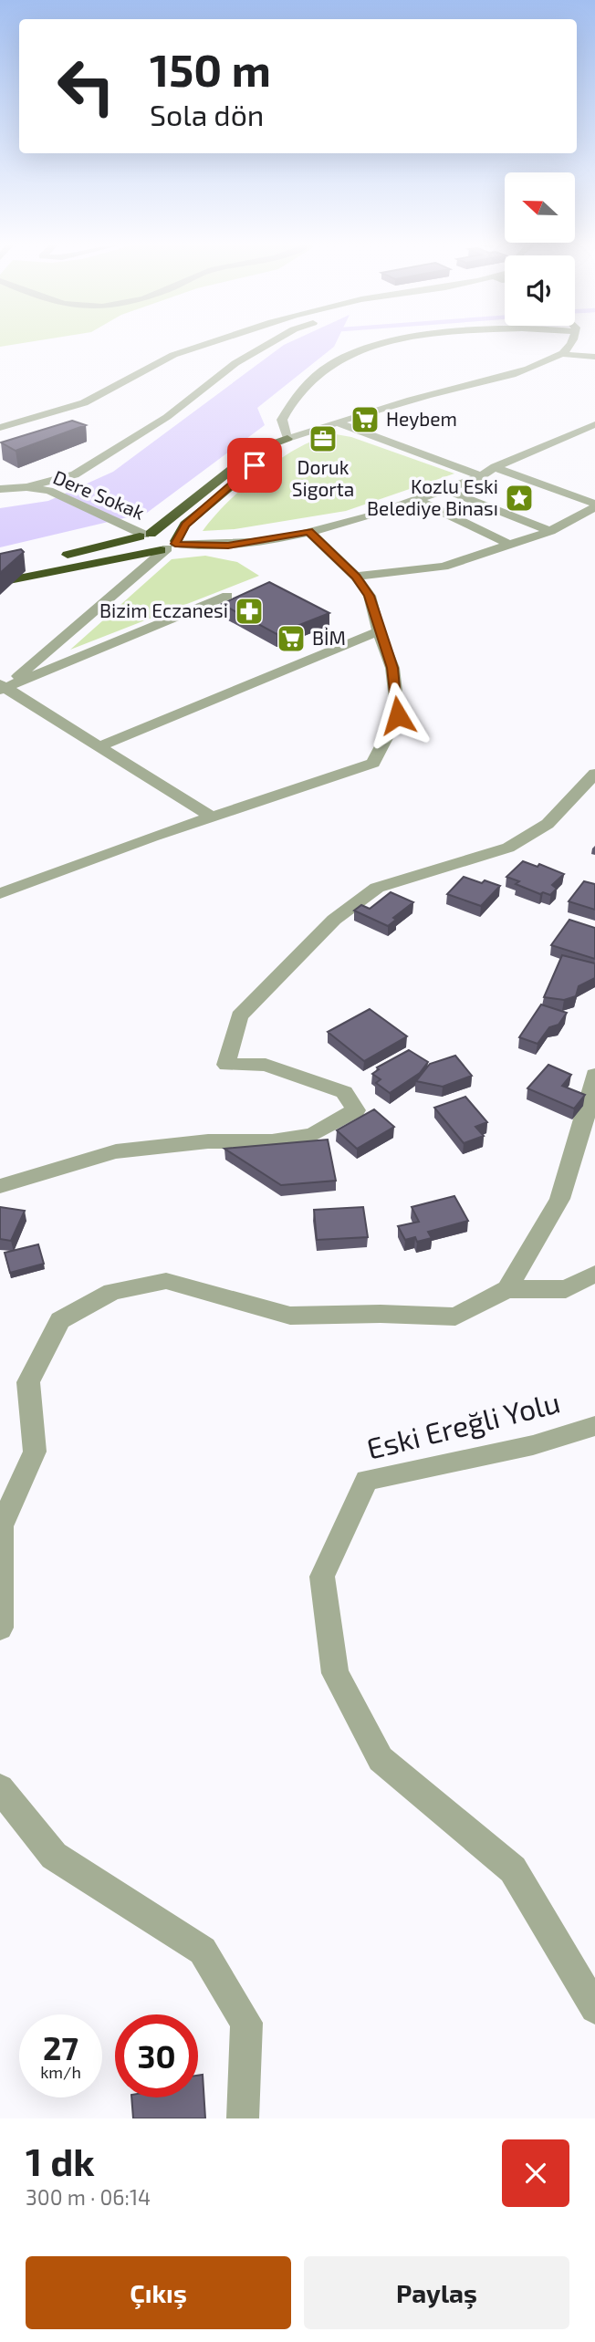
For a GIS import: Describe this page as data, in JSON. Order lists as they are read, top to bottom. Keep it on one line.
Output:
{"streets":{"street":["Dere Sokak","Eski Ereğli Yolu"]},"places":{"supermarket":["Heybem","BİM"],"office":["Doruk Sigorta"],"place":["Kozlu Eski Belediye Binası"],"pharmacy":["Bizim Eczanesi"]},"north":"left","page":{"turn":["150 m","Sola dön"],"speed":"27 km/h","limit":"30","heading":["1 dk","300 m · 06:14"],"buttons":["Çıkış","Paylaş"]}}
